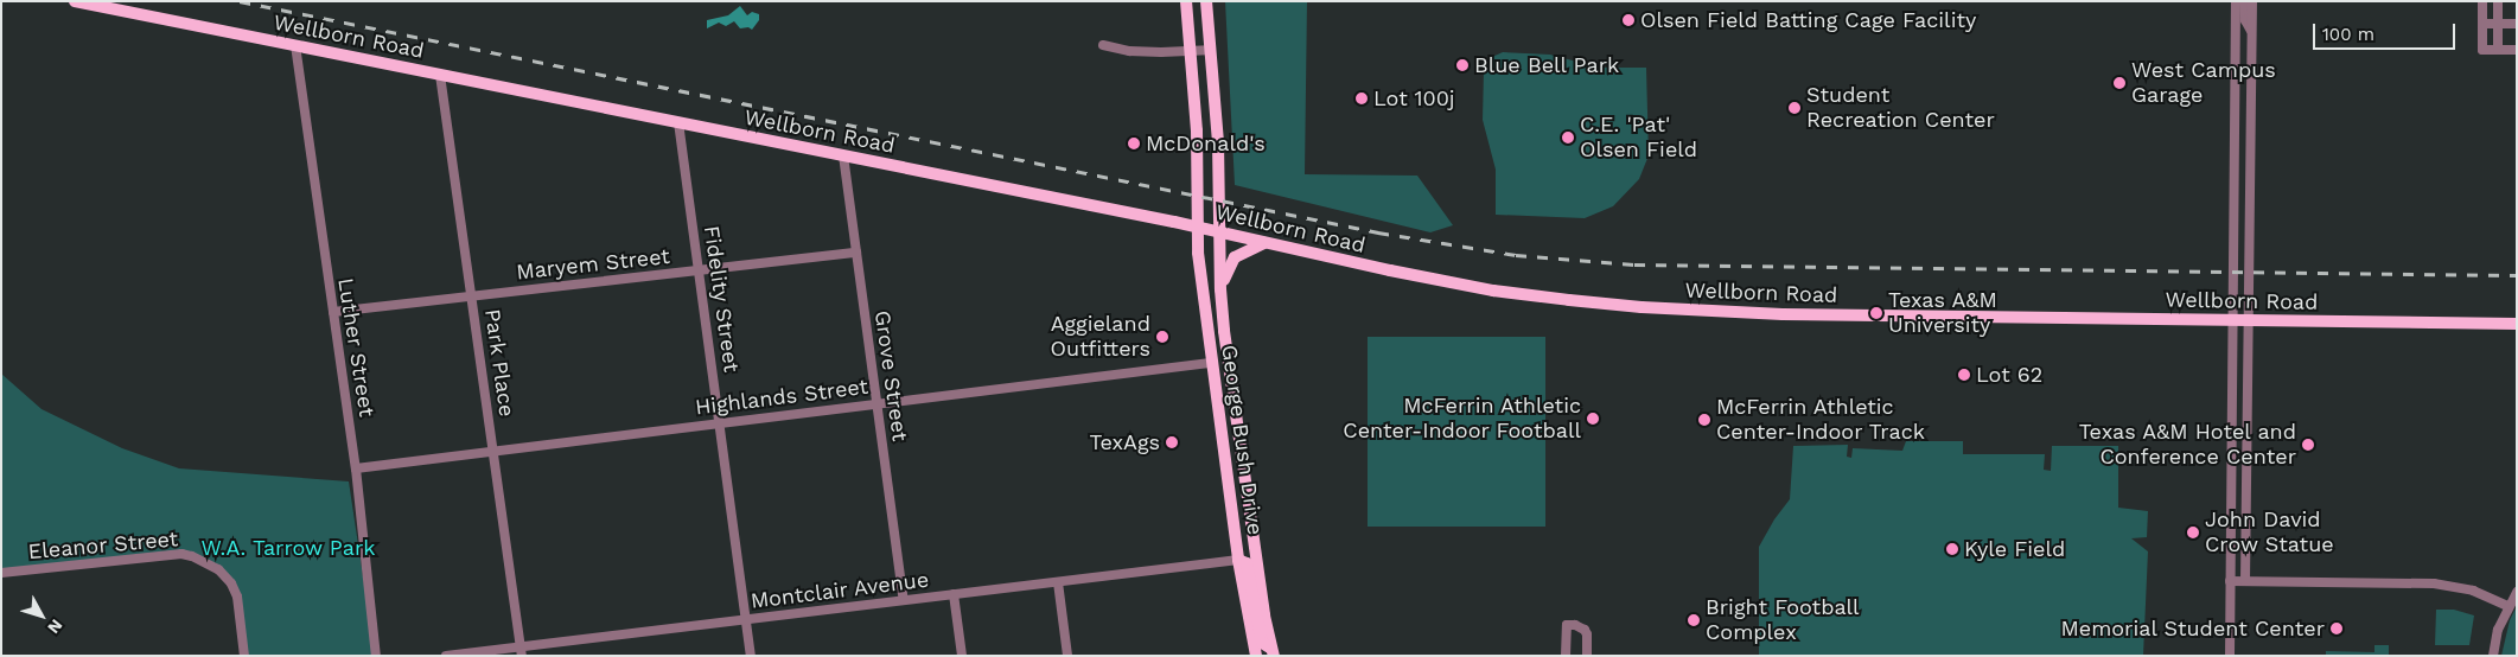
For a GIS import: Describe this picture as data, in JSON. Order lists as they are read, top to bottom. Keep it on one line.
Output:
{"streets":{"main road":["Wellborn Road","George Bush Drive"],"street":["Maryem Street","Fidelity Street","Luther Street","Park Place","Grove Street","Highlands Street","Eleanor Street","Montclair Avenue"]},"crossings":[["Wellborn Road","Fidelity Street"],["Wellborn Road","Luther Street"],["Wellborn Road","Park Place"],["Wellborn Road","Grove Street"],["Wellborn Road","George Bush Drive"],["Maryem Street","Fidelity Street"],["Maryem Street","Luther Street"],["Maryem Street","Park Place"],["Maryem Street","Grove Street"],["Fidelity Street","Highlands Street"],["Fidelity Street","Montclair Avenue"],["Luther Street","Highlands Street"],["Park Place","Highlands Street"],["Park Place","Montclair Avenue"],["Grove Street","Highlands Street"],["Grove Street","Montclair Avenue"],["Highlands Street","George Bush Drive"],["George Bush Drive","Montclair Avenue"]],"parks":["W.A. Tarrow Park"],"places":["Olsen Field Batting Cage Facility","Blue Bell Park","West Campus Garage","Lot 100j","Student Recreation Center","C.E. 'Pat' Olsen Field","McDonald's","Texas A&M University","Aggieland Outfitters","Lot 62","McFerrin Athletic Center-Indoor Football","McFerrin Athletic Center-Indoor Track","TexAgs","Texas A&M Hotel and Conference Center","John David Crow Statue","Kyle Field","Bright Football Complex","Memorial Student Center"],"scale_bar":"100 m","north":"bottom right"}
